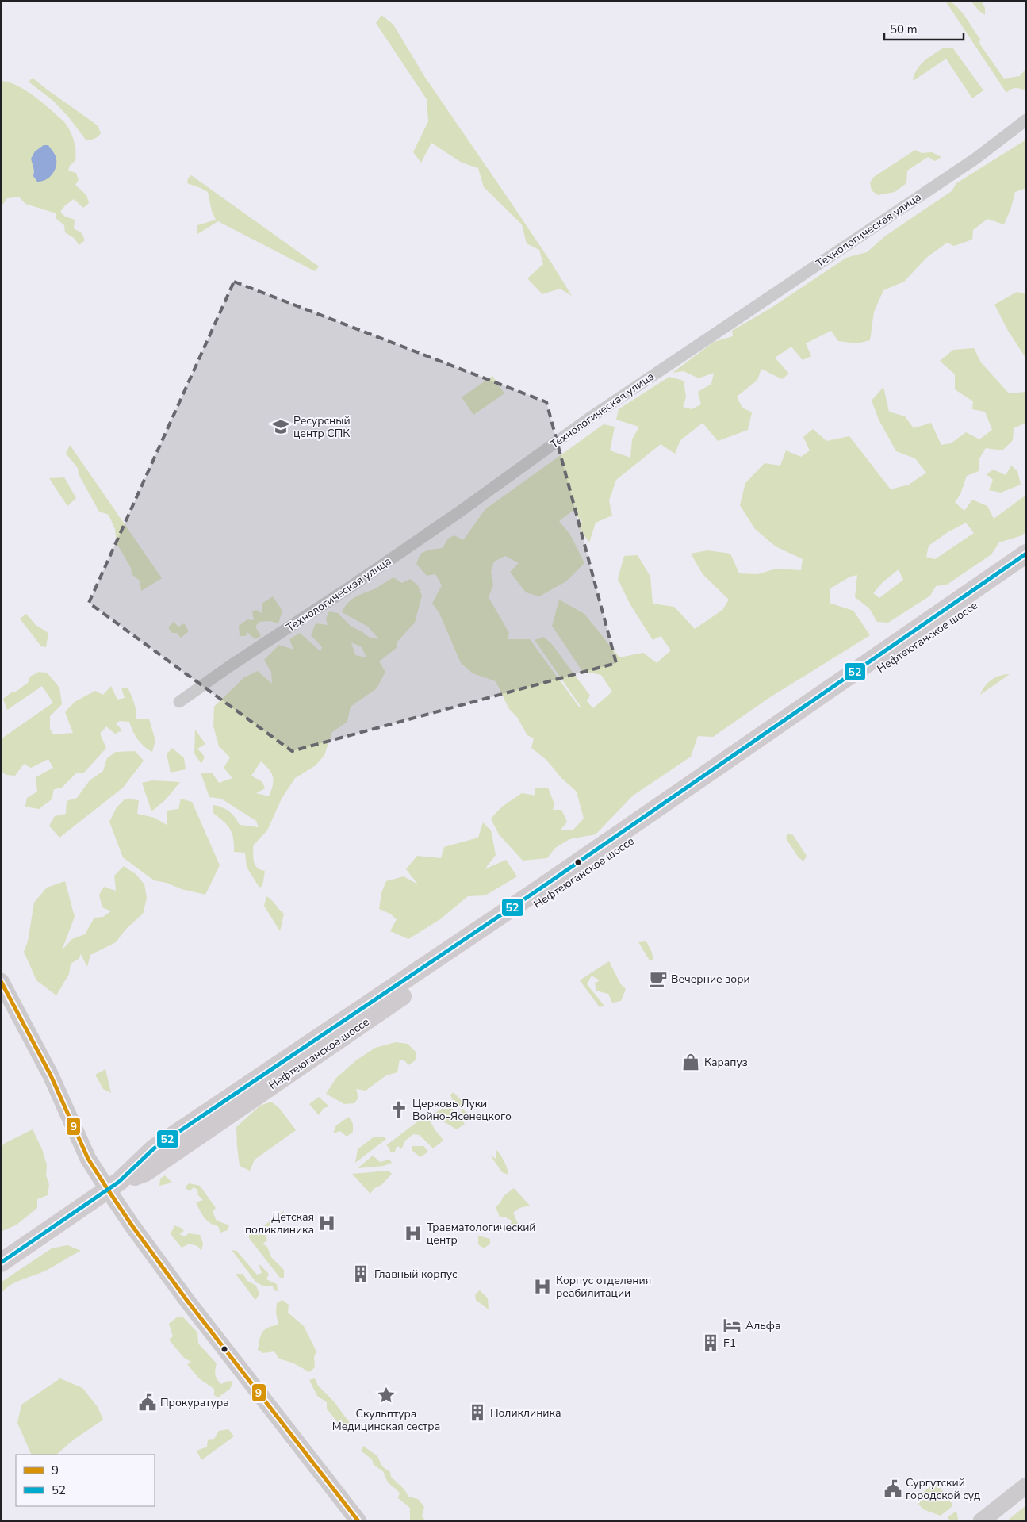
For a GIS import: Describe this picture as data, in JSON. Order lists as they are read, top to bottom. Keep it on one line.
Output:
{"streets":{"main road":["Нефтеюганское шоссе"],"street":["Технологическая улица"]},"places":{"school or university":["Ресурсный центр СПК"],"cafe":["Вечерние зори"],"shop":["Карапуз"],"church":["Церковь Луки Войно-Ясенецкого"],"hospital":["Детская поликлиника","Травматологический центр","Корпус отделения реабилитации"],"building":["Главный корпус","F1","Поликлиника"],"hotel":["Альфа"],"place":["Скульптура Медицинская сестра"],"public building":["Прокуратура","Сургутский городской суд"]},"lines":["transit line 52","transit line 9"],"legend":["9","52"],"scale_bar":"50 m"}
